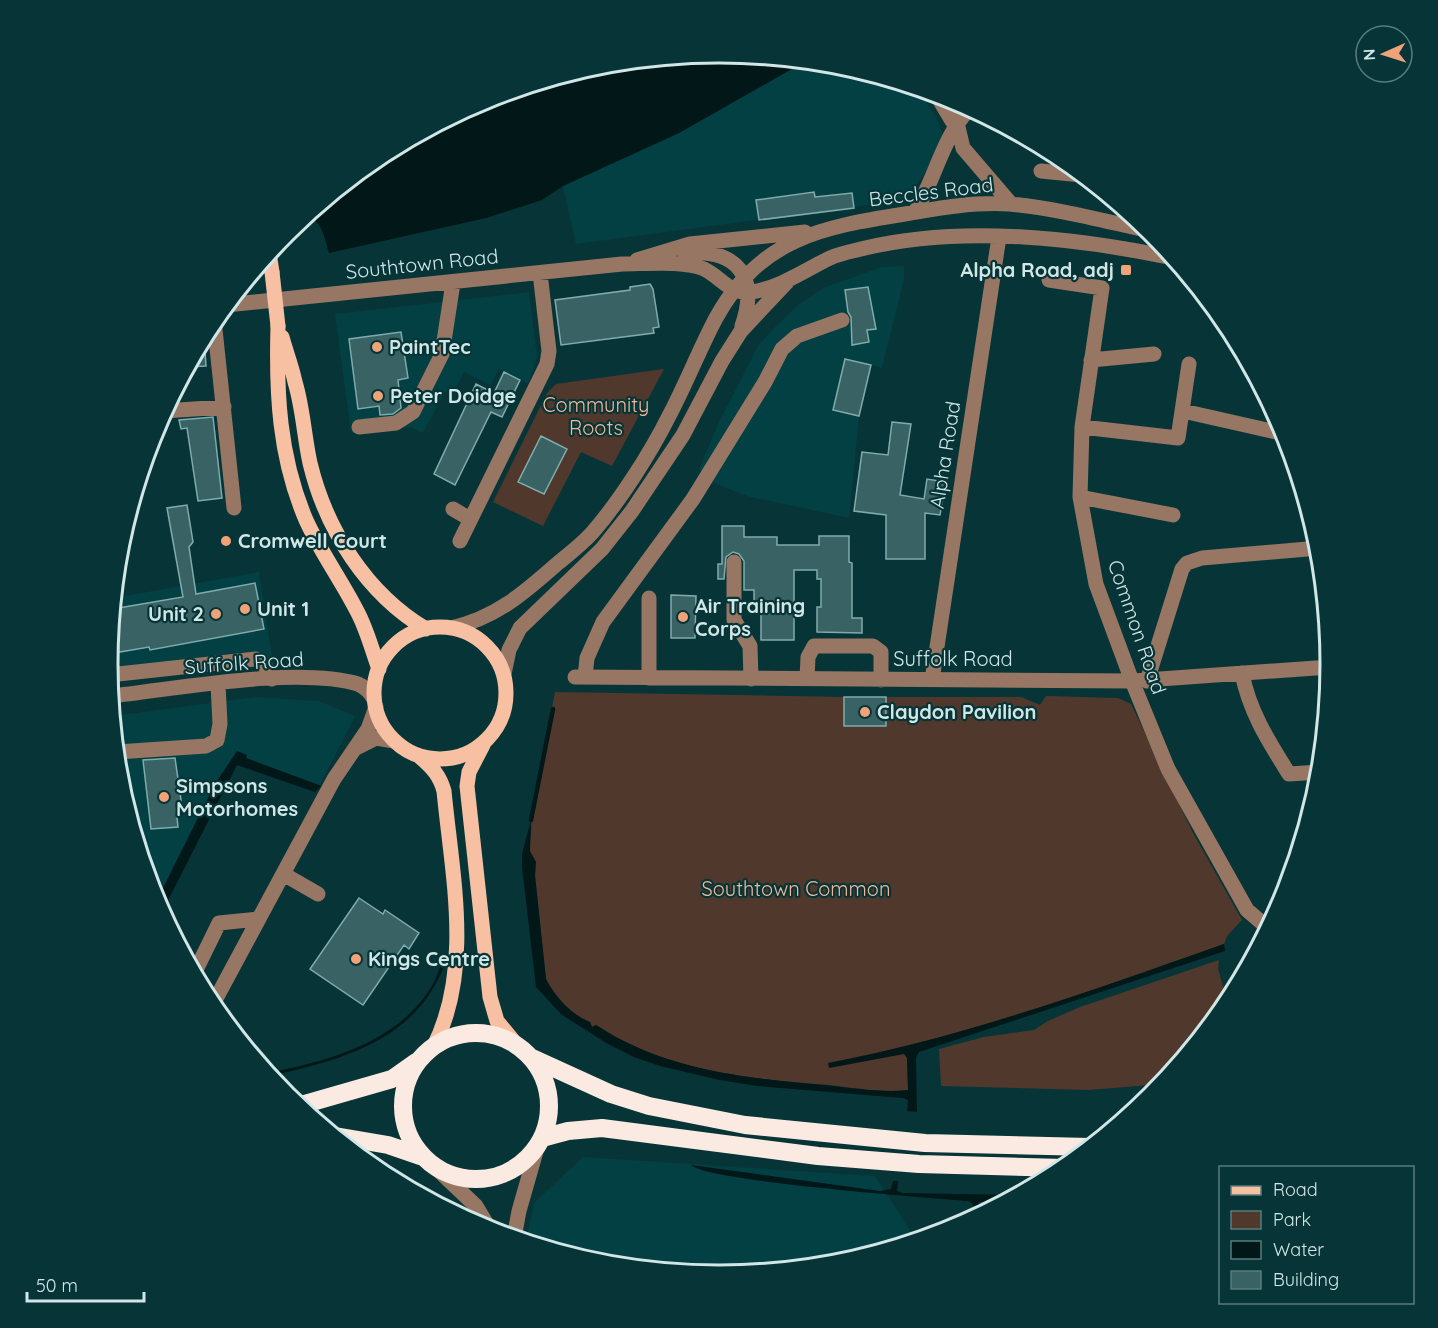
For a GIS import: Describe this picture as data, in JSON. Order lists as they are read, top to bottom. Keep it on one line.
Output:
{"streets":{"street":["Beccles Road","Southtown Road","Alpha Road","Common Road","Suffolk Road"]},"crossings":[["Beccles Road","Southtown Road"],["Alpha Road","Suffolk Road"],["Common Road","Suffolk Road"]],"parks":["Community Roots","Southtown Common"],"places":{"transit":["Alpha Road, adj"],"other":["PaintTec","Peter Doidge","Cromwell Court","Unit 1","Unit 2","Air Training Corps","Claydon Pavilion","Simpsons Motorhomes","Kings Centre"]},"legend":["Road","Park","Water","Building"],"scale_bar":"50 m","north":"left"}
